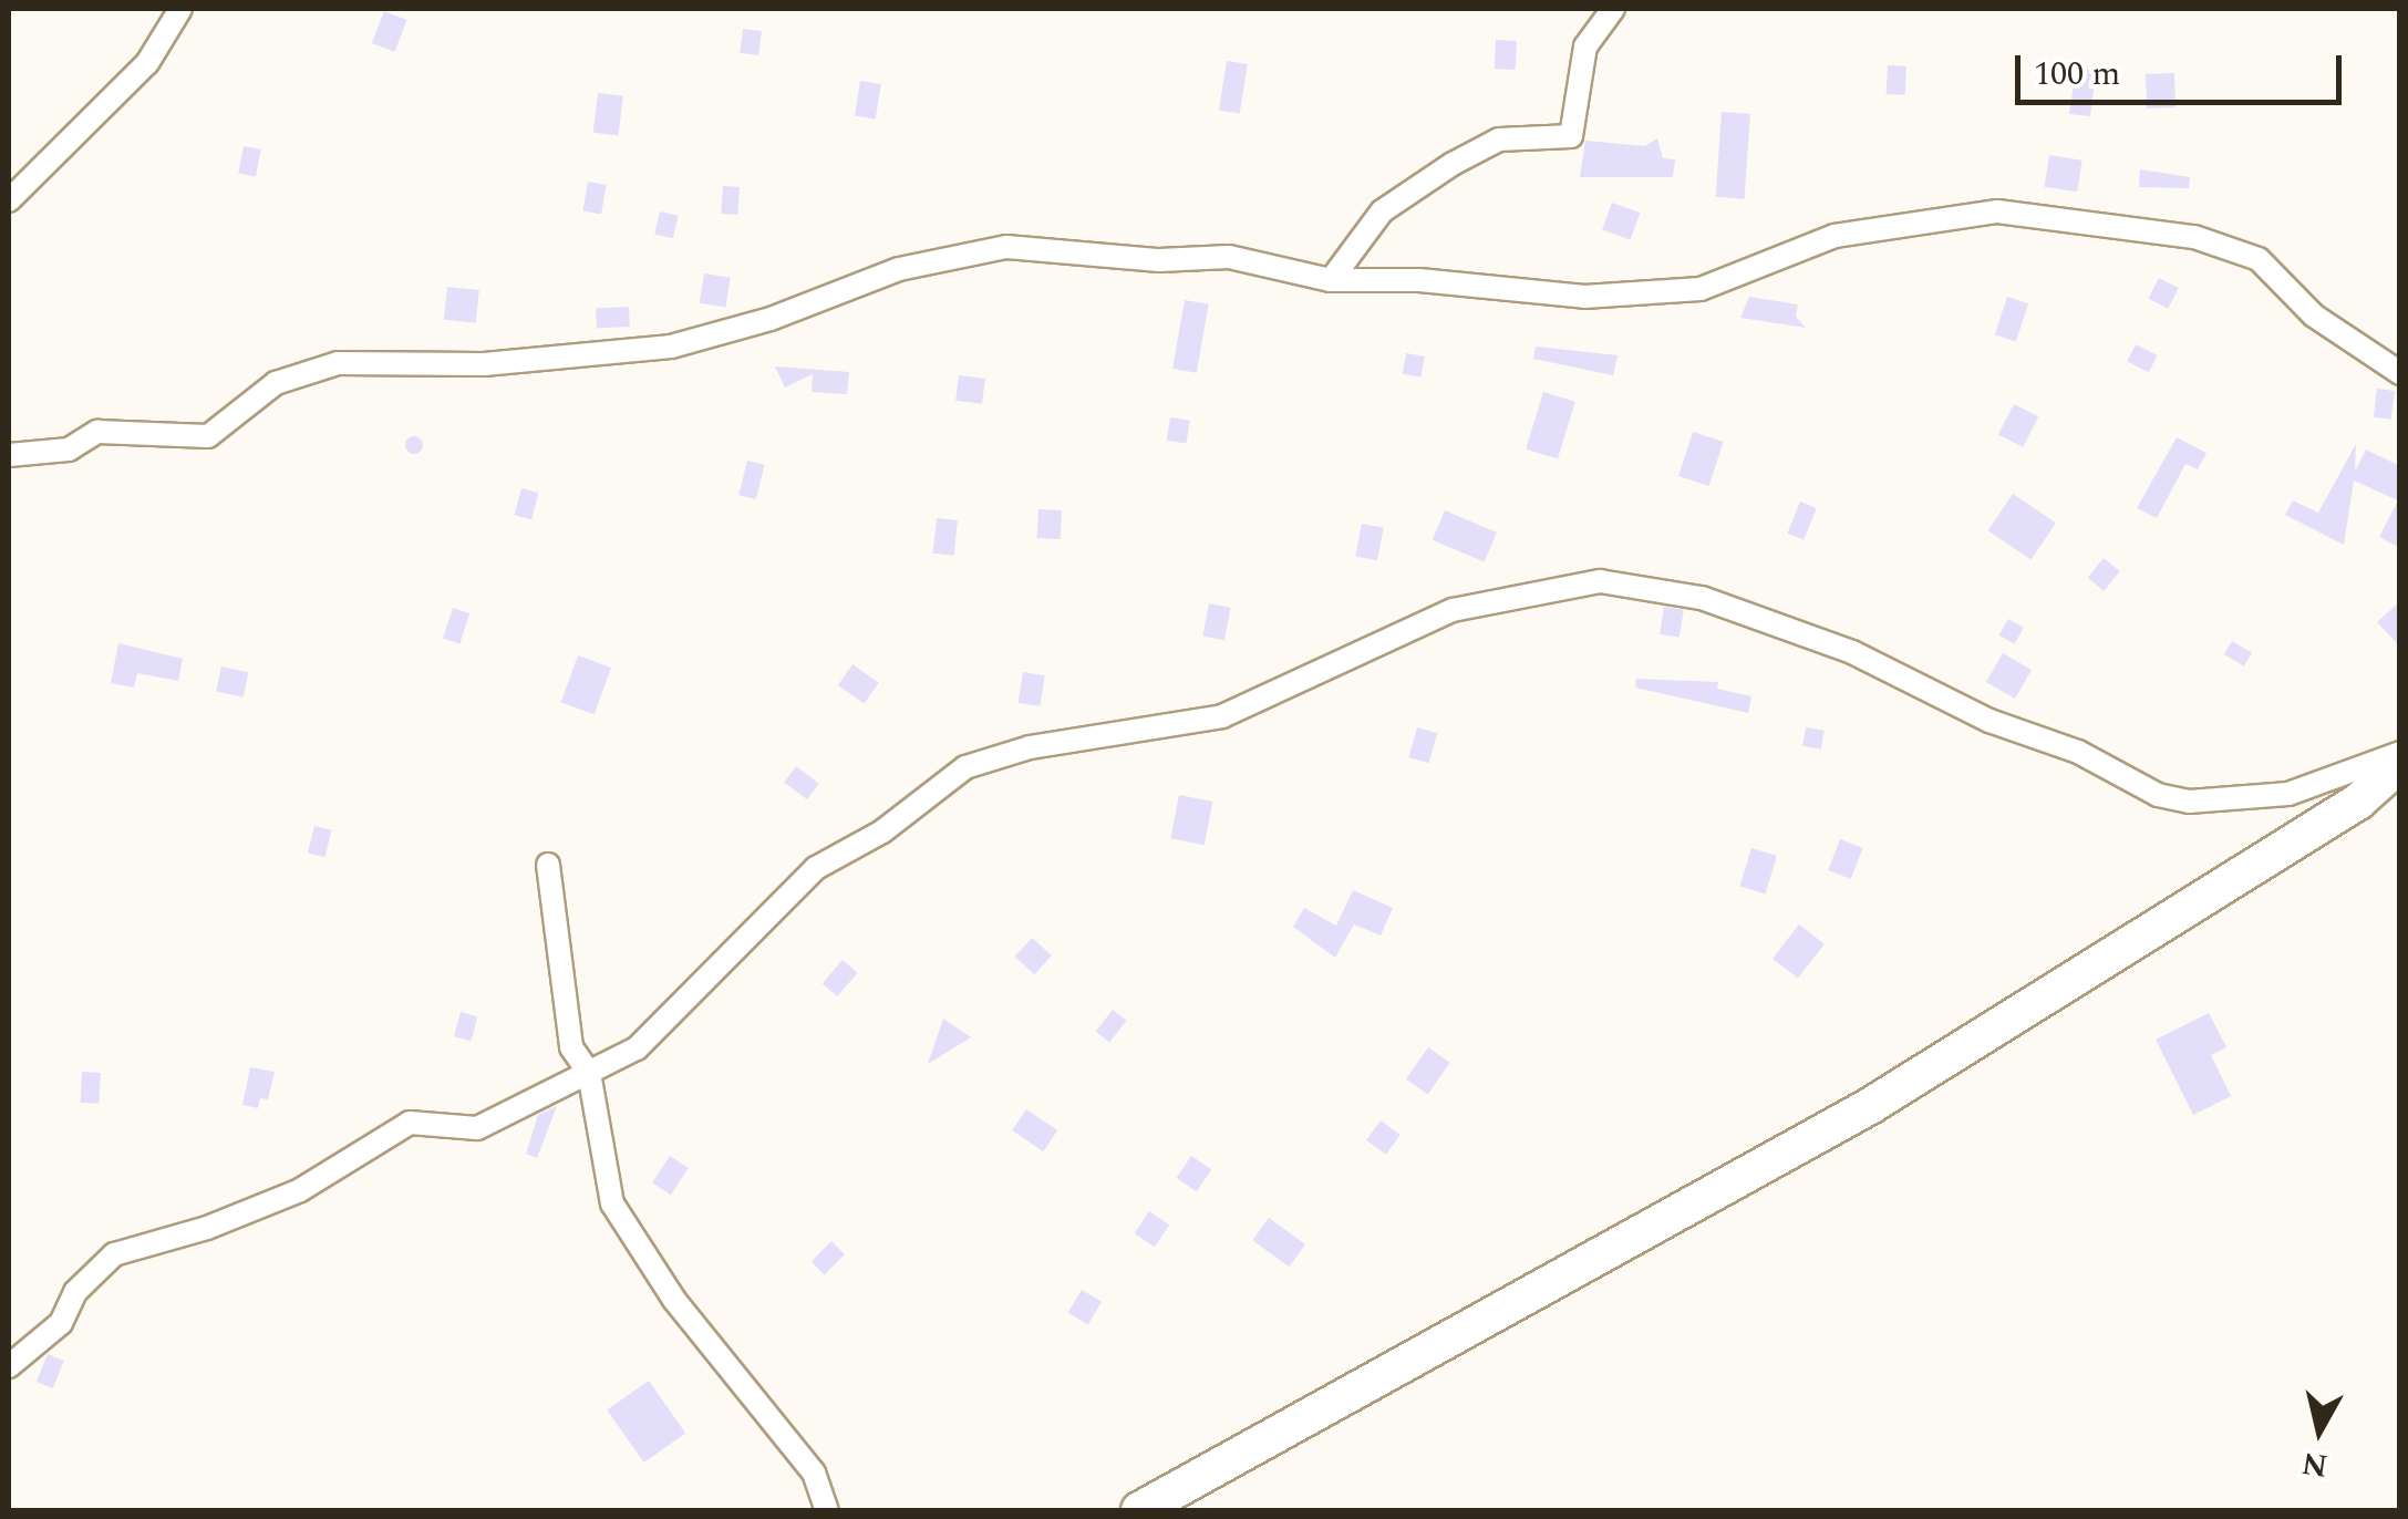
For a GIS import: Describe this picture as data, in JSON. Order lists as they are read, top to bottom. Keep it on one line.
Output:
{"scale_bar":"100 m","north":"bottom"}
